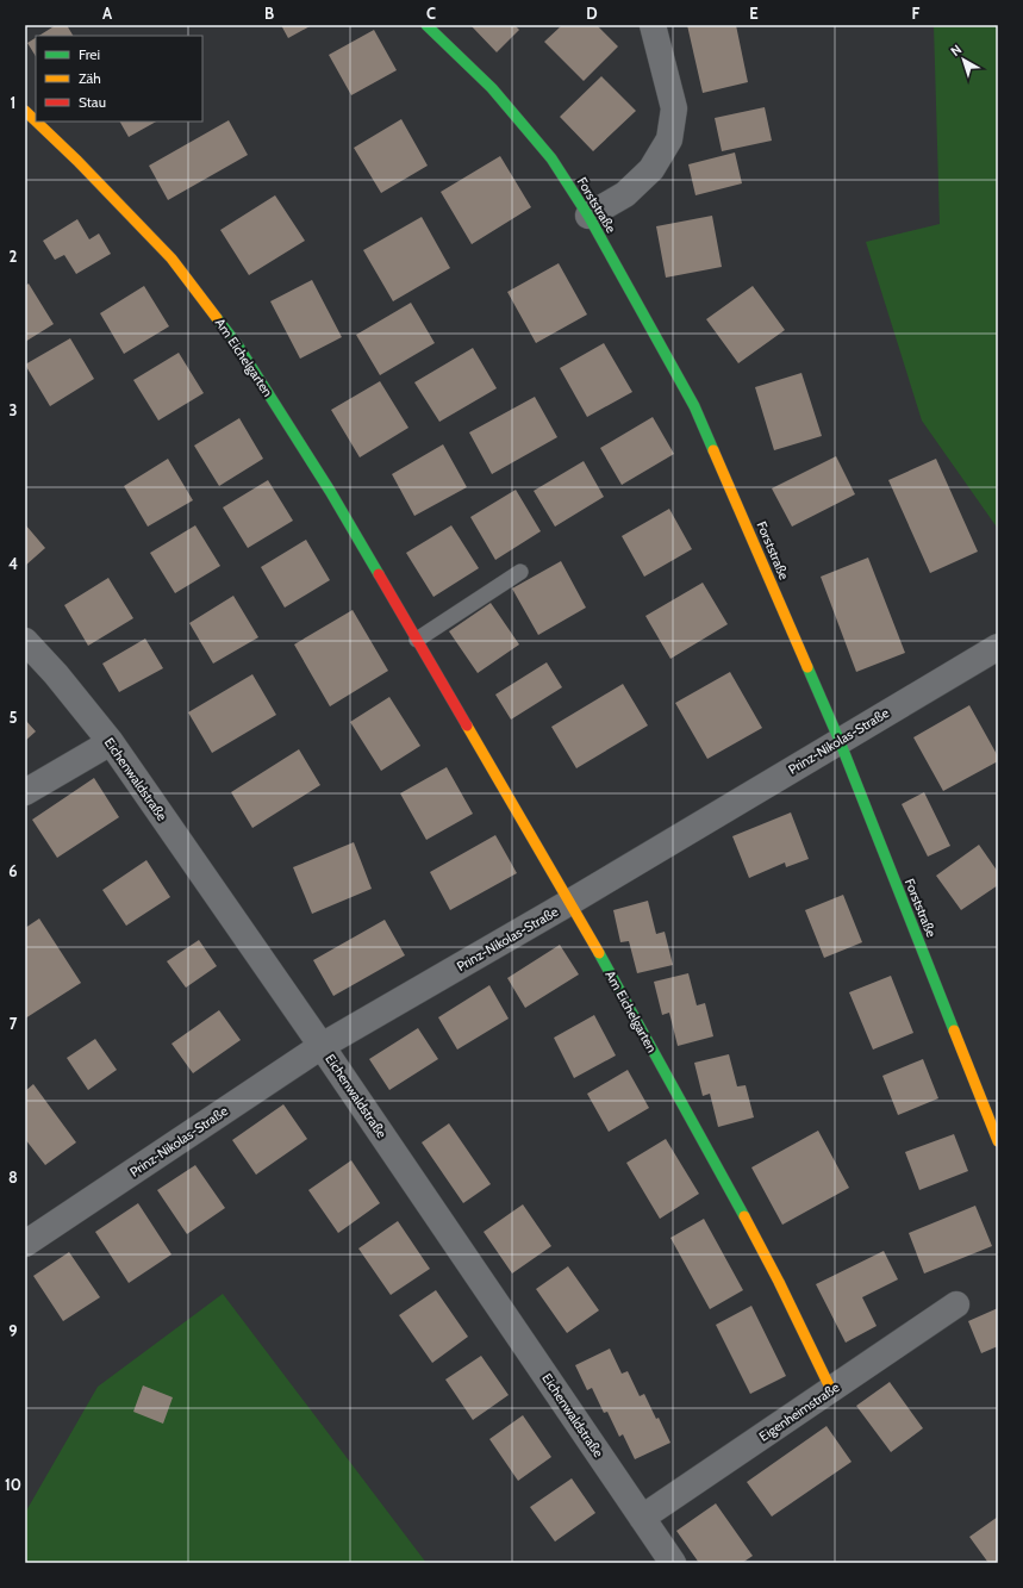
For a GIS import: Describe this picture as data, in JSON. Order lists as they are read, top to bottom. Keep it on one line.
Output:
{"streets":{"street":["Forststraße","Am Eichelgarten","Prinz-Nikolas-Straße","Eichenwaldstraße","Eigenheimstraße"]},"crossings":[["Forststraße","Prinz-Nikolas-Straße"],["Am Eichelgarten","Prinz-Nikolas-Straße"],["Am Eichelgarten","Eigenheimstraße"],["Prinz-Nikolas-Straße","Eichenwaldstraße"],["Eichenwaldstraße","Eigenheimstraße"]],"legend":["Frei","Zäh","Stau"],"north":"top left","grid":{"columns":["A","B","C","D","E","F"],"rows":["1","2","3","4","5","6","7","8","9","10"]}}
